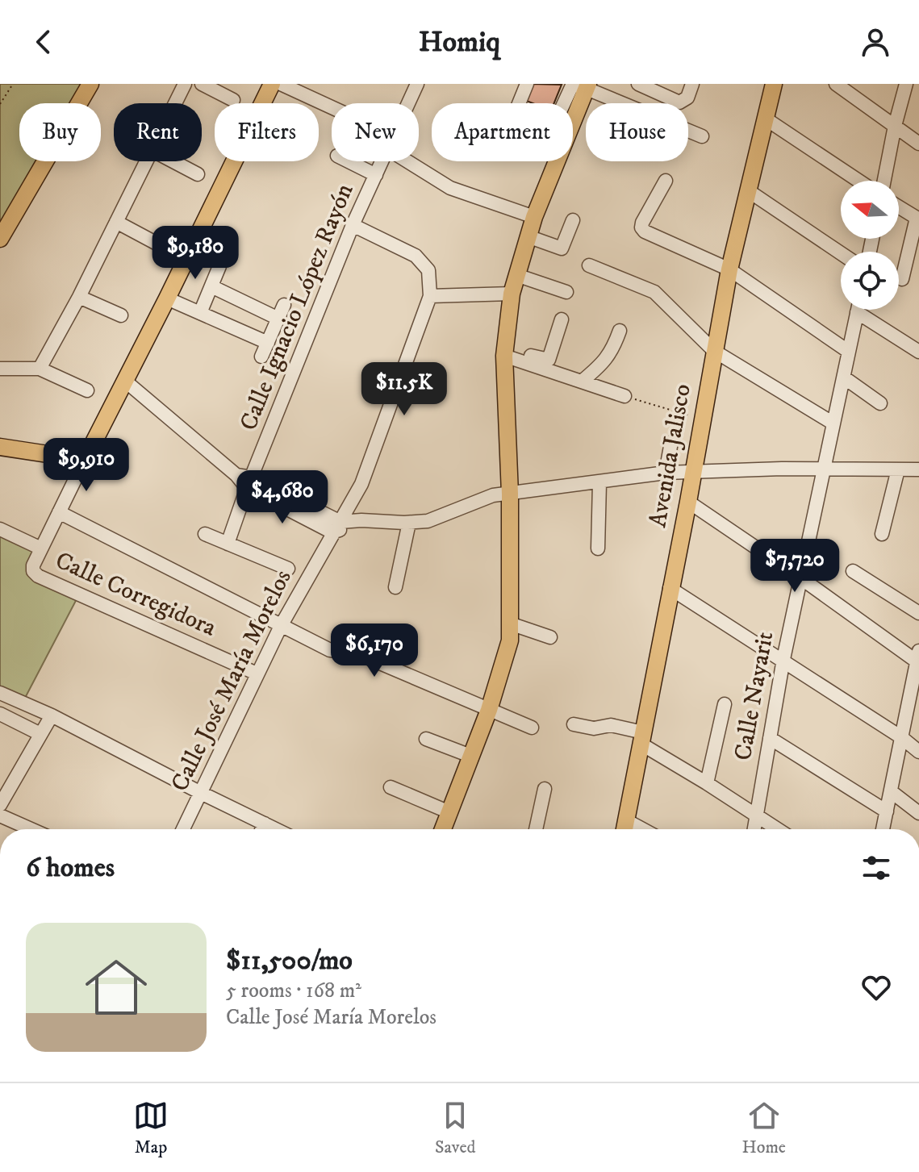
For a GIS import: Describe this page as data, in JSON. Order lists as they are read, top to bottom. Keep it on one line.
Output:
{"streets":{"main road":["Avenida Jalisco"],"street":["Calle Ignacio López Rayón","Calle Corregidora","Calle José María Morelos","Calle Nayarit"]},"crossings":[["Calle Corregidora","Calle José María Morelos"]],"north":"left","page":{"header":"Homiq","chip":["Buy","Rent","Filters","New","Apartment","House"],"price":["$9,180","$11.5K","$9,910","$4,680","$7,720","$6,170"],"heading":"6 homes","list":[{"name":"$11,500/mo","note":"5 rooms · 168 m² · Calle José María Morelos"}],"tabs":["Map","Saved","Home"]}}
